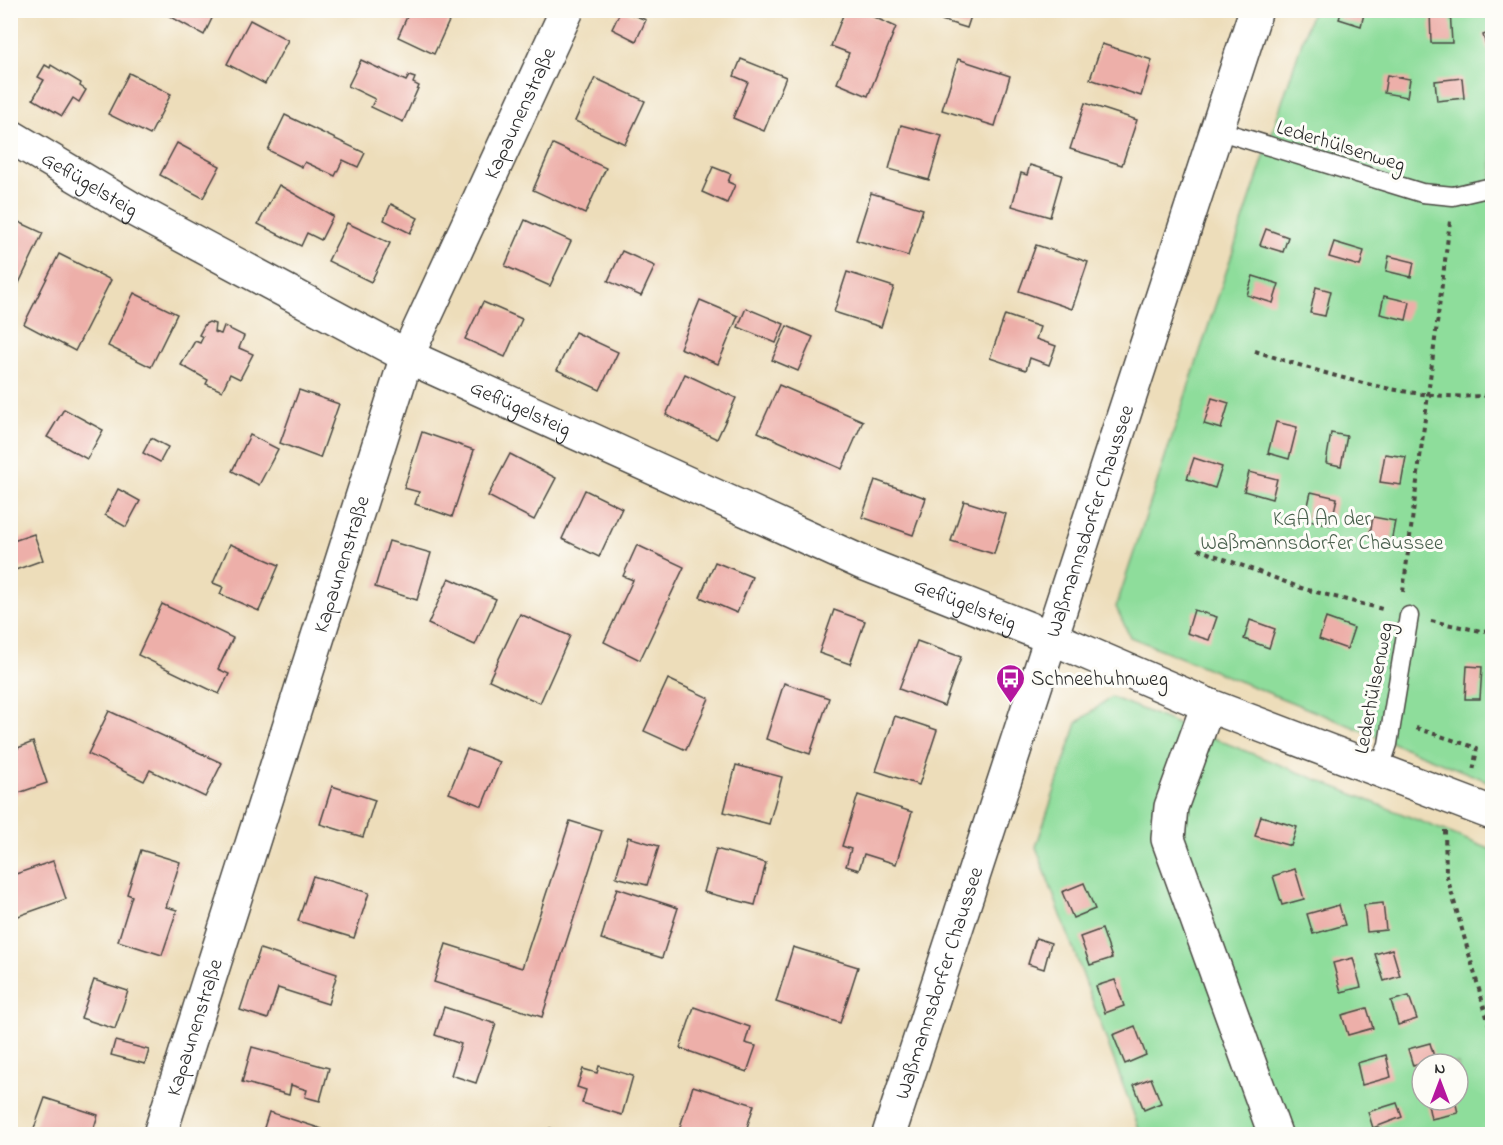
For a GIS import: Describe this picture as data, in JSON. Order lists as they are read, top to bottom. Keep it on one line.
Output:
{"streets":{"street":["Kapaunenstraße","Geflügelsteig","Waßmannsdorfer Chaussee"],"lane":["Lederhülsenweg"]},"crossings":[["Kapaunenstraße","Geflügelsteig"],["Lederhülsenweg","Waßmannsdorfer Chaussee"],["Geflügelsteig","Waßmannsdorfer Chaussee"]],"parks":["KGA An der Waßmannsdorfer Chaussee"],"places":{"bus stop":["Schneehuhnweg"]},"north":"top"}
